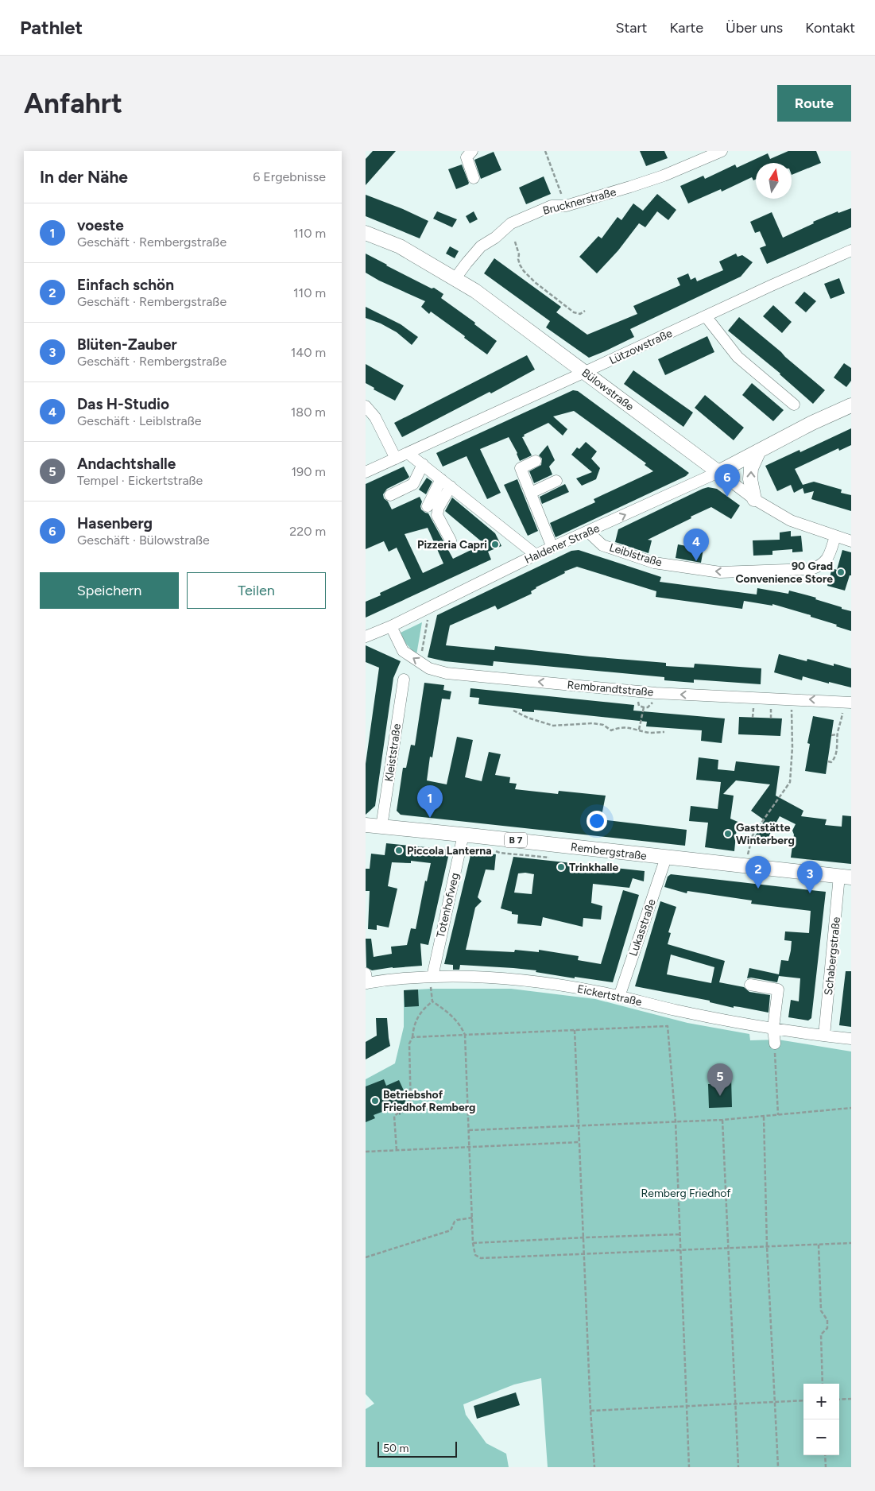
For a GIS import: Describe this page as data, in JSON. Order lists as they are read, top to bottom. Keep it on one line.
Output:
{"streets":{"main road":["Bülowstraße","Haldener Straße","B 7","Rembergstraße"],"street":["Brucknerstraße","Lützowstraße","Leiblstraße","Rembrandtstraße","Kleiststraße","Totenhofweg","Lukasstraße","Schabergstraße","Eickertstraße"]},"crossings":[["Brucknerstraße","Bülowstraße"],["Lützowstraße","Bülowstraße"],["Bülowstraße","Haldener Straße"],["Bülowstraße","Leiblstraße"],["Haldener Straße","Leiblstraße"],["Haldener Straße","Rembrandtstraße"],["Kleiststraße","Rembergstraße"],["Rembergstraße","Totenhofweg"],["Rembergstraße","Lukasstraße"],["Rembergstraße","Schabergstraße"],["Totenhofweg","Eickertstraße"],["Lukasstraße","Eickertstraße"],["Schabergstraße","Eickertstraße"]],"one_way":["Leiblstraße","Rembrandtstraße"],"parks":["Remberg Friedhof"],"places":["Pizzeria Capri","90 Grad Convenience Store","Gaststätte Winterberg","Piccola Lanterna","Trinkhalle","Betriebshof Friedhof Remberg"],"scale_bar":"50 m","north":"top","page":{"header":"Pathlet","nav":["Start","Karte","Über uns","Kontakt"],"buttons":["Route",["Speichern","Teilen"]],"title":"Anfahrt","heading":["In der Nähe","6 Ergebnisse"],"list":[{"mark":"1","name":"voeste","note":"Geschäft · Rembergstraße","value":"110 m"},{"mark":"2","name":"Einfach schön","note":"Geschäft · Rembergstraße","value":"110 m"},{"mark":"3","name":"Blüten-Zauber","note":"Geschäft · Rembergstraße","value":"140 m"},{"mark":"4","name":"Das H-Studio","note":"Geschäft · Leiblstraße","value":"180 m"},{"mark":"5","name":"Andachtshalle","note":"Tempel · Eickertstraße","value":"190 m"},{"mark":"6","name":"Hasenberg","note":"Geschäft · Bülowstraße","value":"220 m"}],"pins":["6","4","1","2","3","5"],"map_buttons":["+","−"],"scale":"50 m"}}
